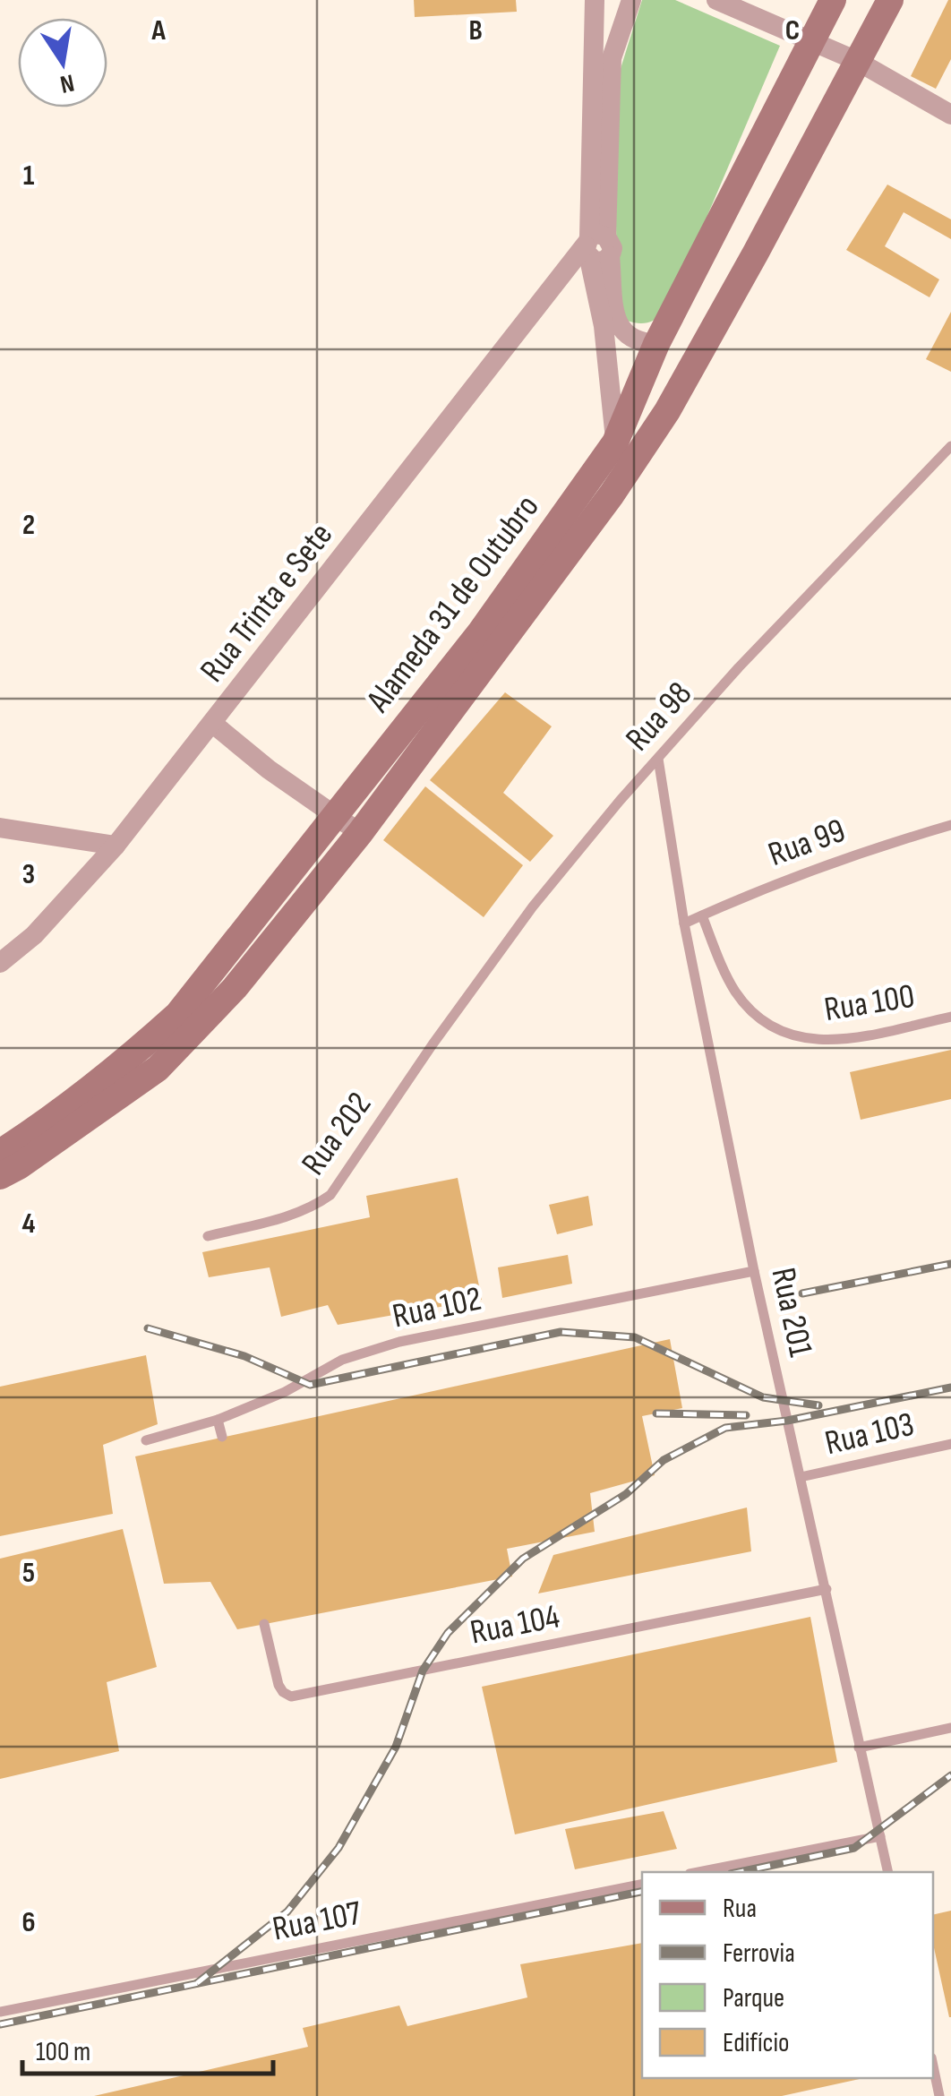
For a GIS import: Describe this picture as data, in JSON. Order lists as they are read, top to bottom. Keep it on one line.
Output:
{"streets":{"main road":["Alameda 31 de Outubro"],"street":["Rua Trinta e Sete"],"lane":["Rua 98","Rua 99","Rua 100","Rua 202","Rua 102","Rua 201","Rua 103","Rua 104","Rua 107"]},"crossings":[["Rua 98","Rua 202"],["Rua 98","Rua 201"],["Rua 99","Rua 100"],["Rua 99","Rua 201"],["Rua 102","Rua 201"],["Rua 201","Rua 103"],["Rua 201","Rua 104"]],"legend":["Rua","Ferrovia","Parque","Edifício"],"scale_bar":"100 m","north":"bottom","grid":{"columns":["A","B","C"],"rows":["1","2","3","4","5","6"]}}
